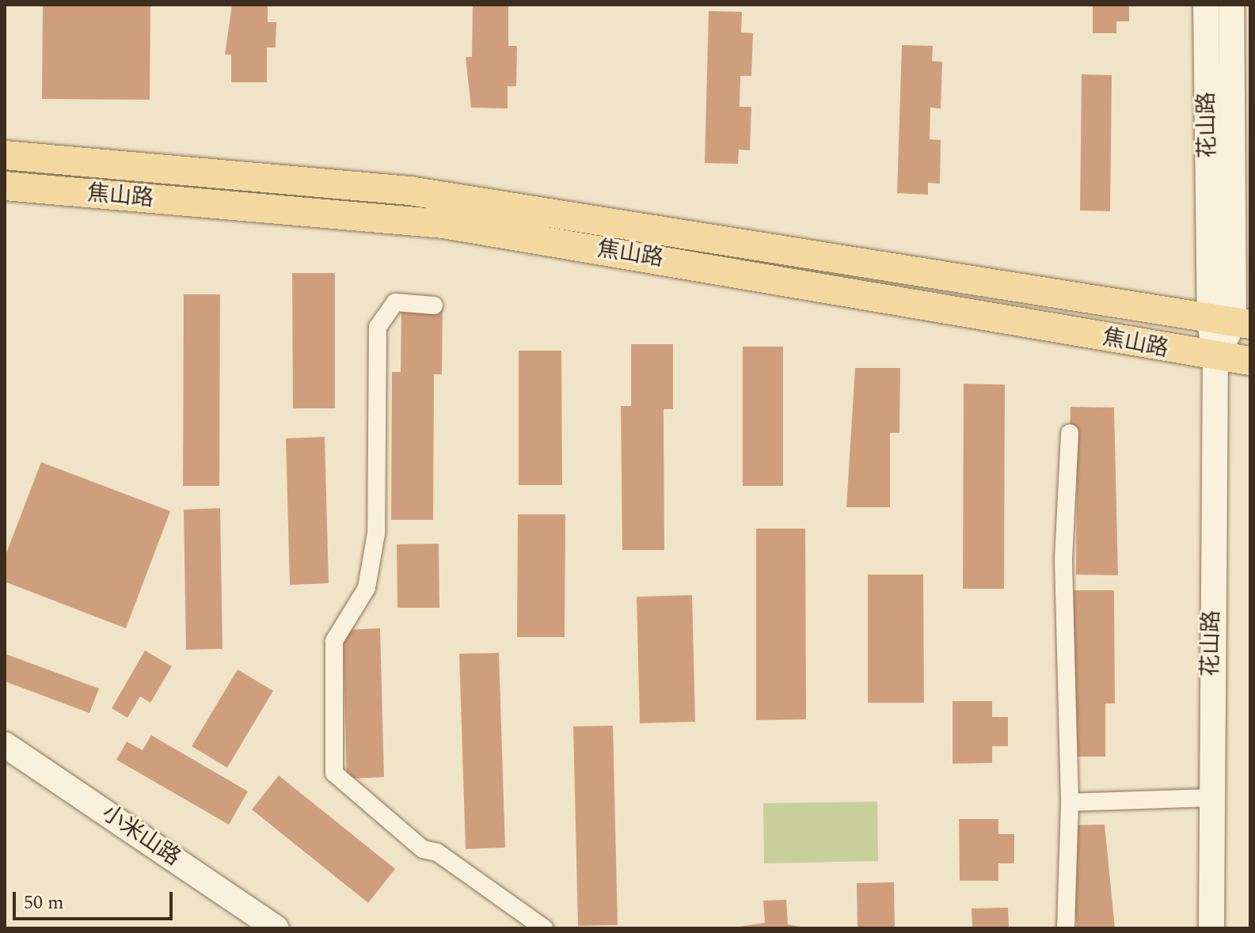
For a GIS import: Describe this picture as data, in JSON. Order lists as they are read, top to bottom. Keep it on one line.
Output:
{"streets":{"main road":["花山路","焦山路","小米山路"]},"crossings":[["花山路","焦山路"]],"scale_bar":"50 m"}
